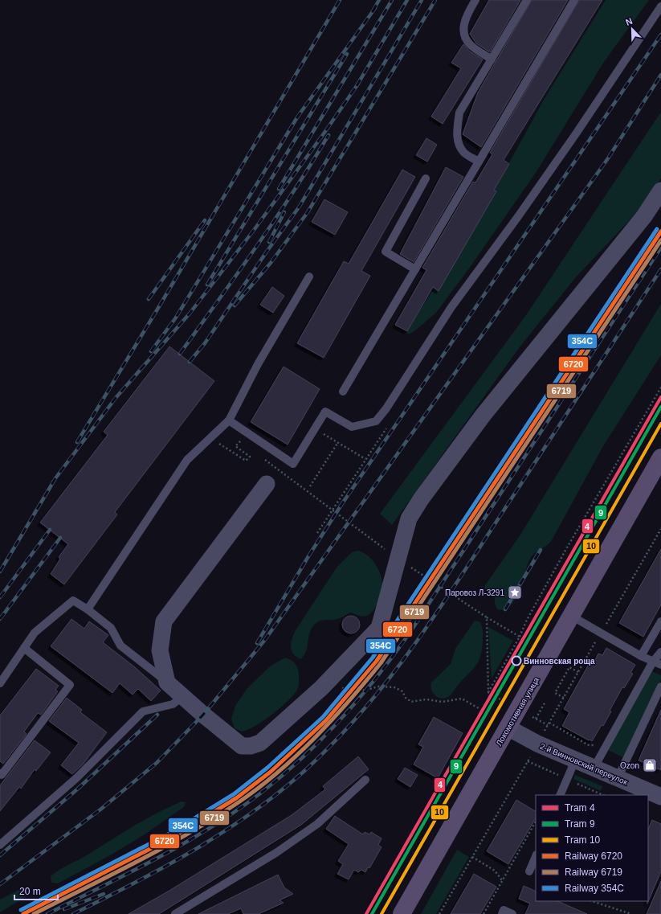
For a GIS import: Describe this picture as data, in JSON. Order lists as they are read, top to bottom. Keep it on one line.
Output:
{"streets":{"main road":["Локомотивная улица"],"street":["2-й Винновский переулок"]},"crossings":[["Локомотивная улица","2-й Винновский переулок"]],"places":{"place":["Паровоз Л-3291"],"other":["Винновская роща"],"shop":["Ozon"]},"lines":["rail line 354С","rail line 6720","rail line 6719","tram line 4","tram line 9","tram line 10"],"legend":["Tram 4","Tram 9","Tram 10","Railway 6720","Railway 6719","Railway 354С"],"scale_bar":"20 m","north":"top left"}
